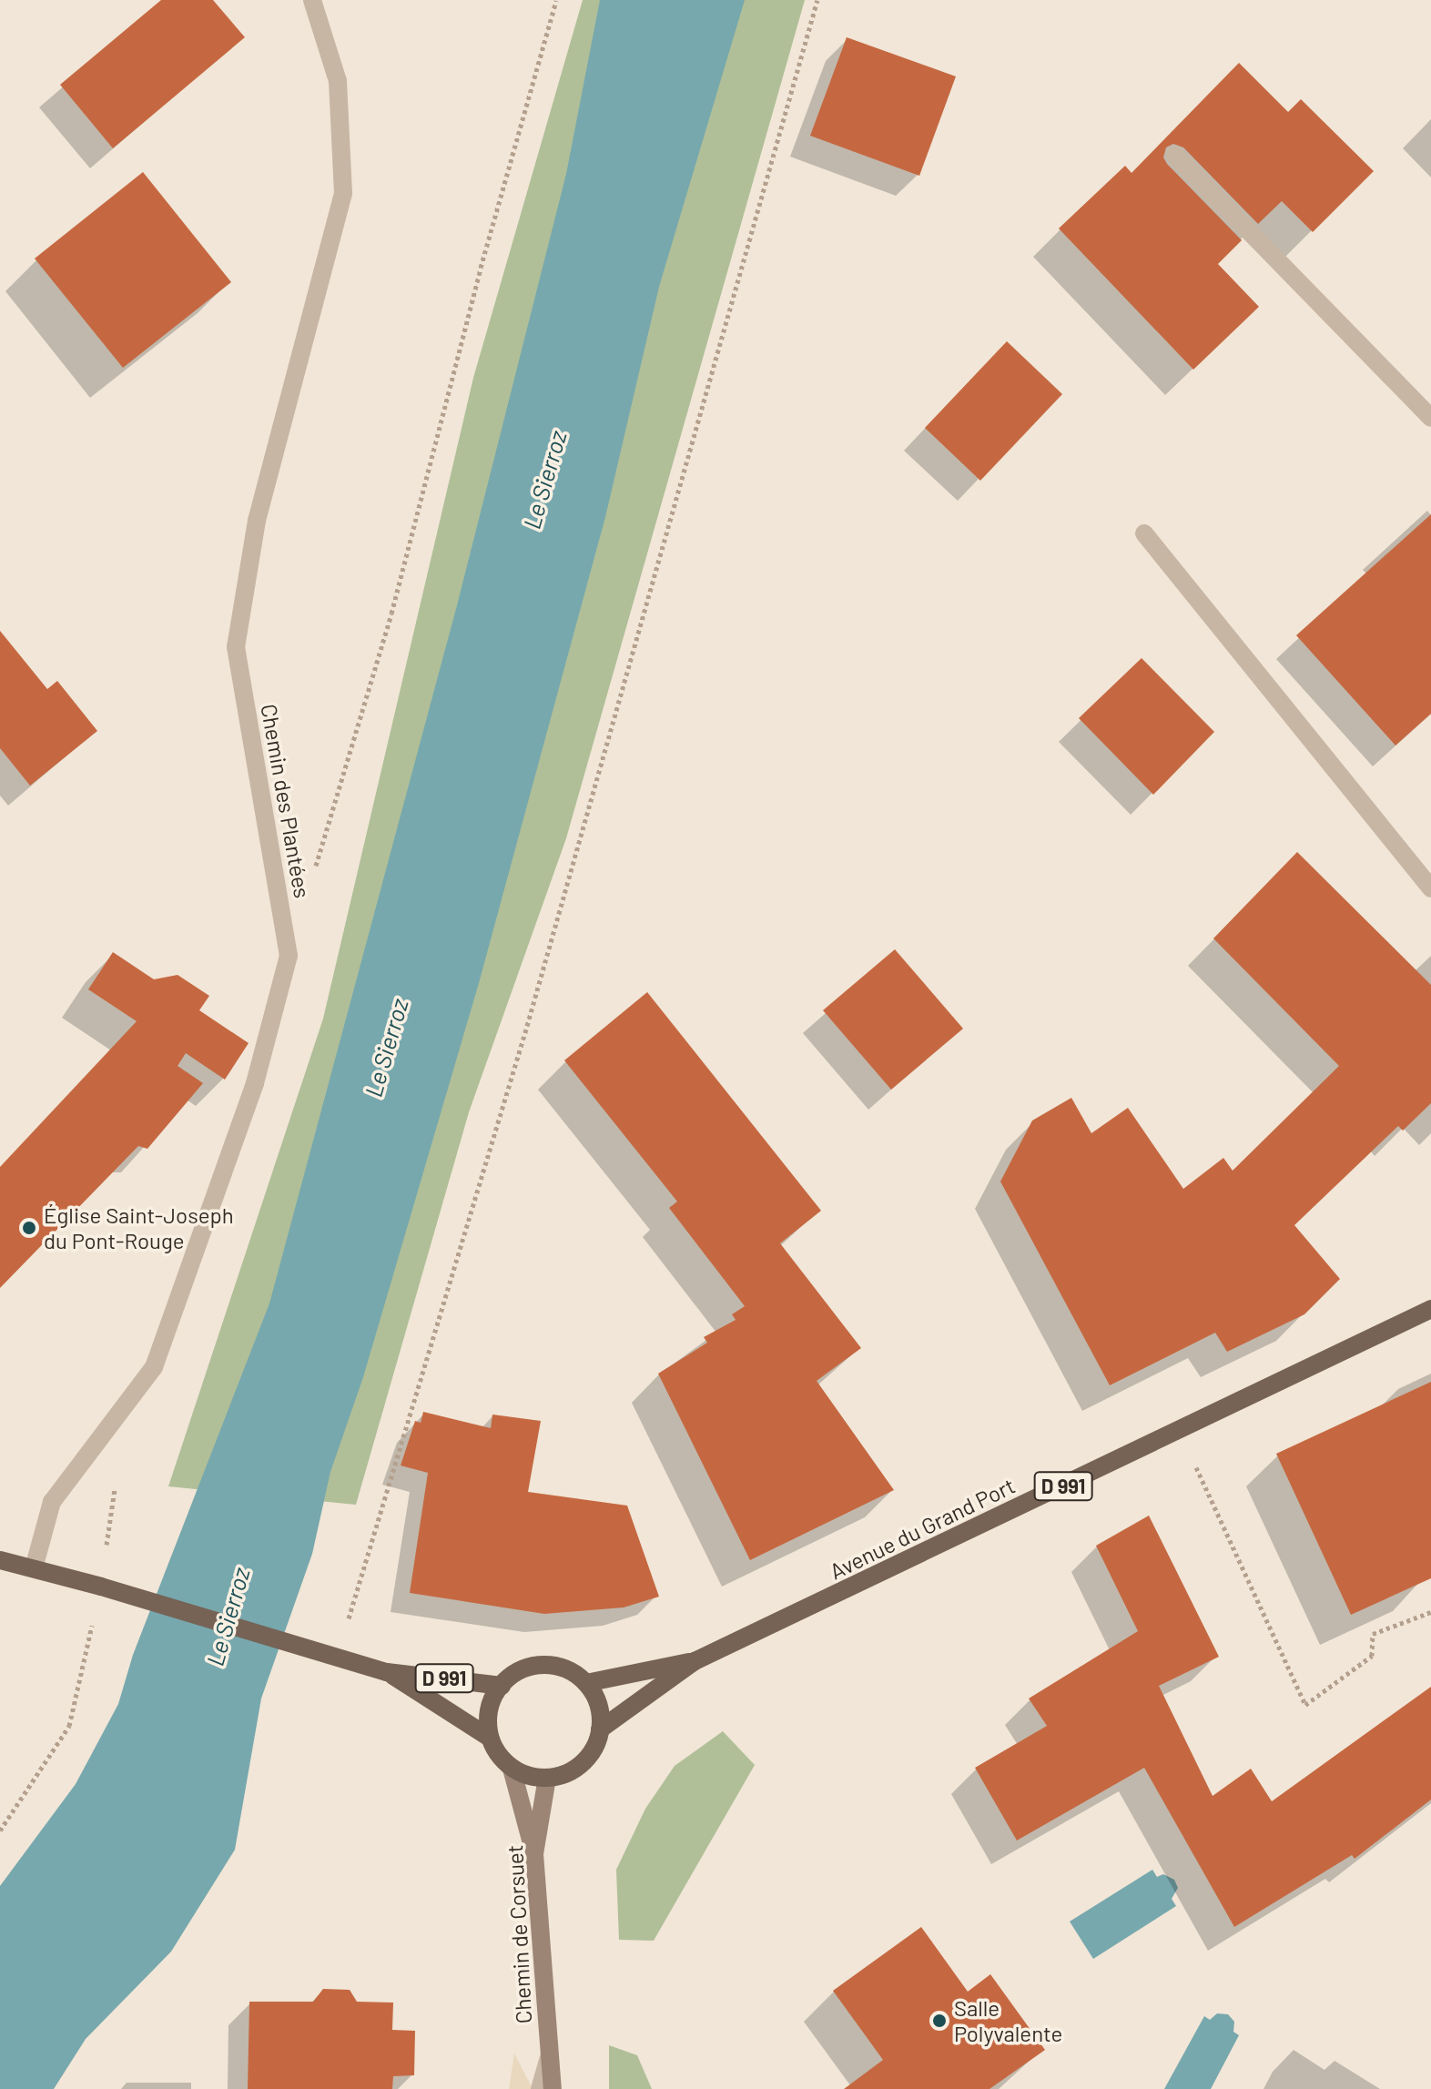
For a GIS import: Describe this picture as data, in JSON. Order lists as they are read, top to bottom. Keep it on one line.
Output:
{"streets":{"main road":["D 991","Avenue du Grand Port"],"street":["Chemin des Plantées","Chemin de Corsuet"]},"crossings":[["Chemin des Plantées","D 991"],["D 991","Avenue du Grand Port"],["D 991","Chemin de Corsuet"],["Avenue du Grand Port","Chemin de Corsuet"]],"water":["Le Sierroz"],"places":["Église Saint-Joseph du Pont-Rouge","Salle Polyvalente"]}
